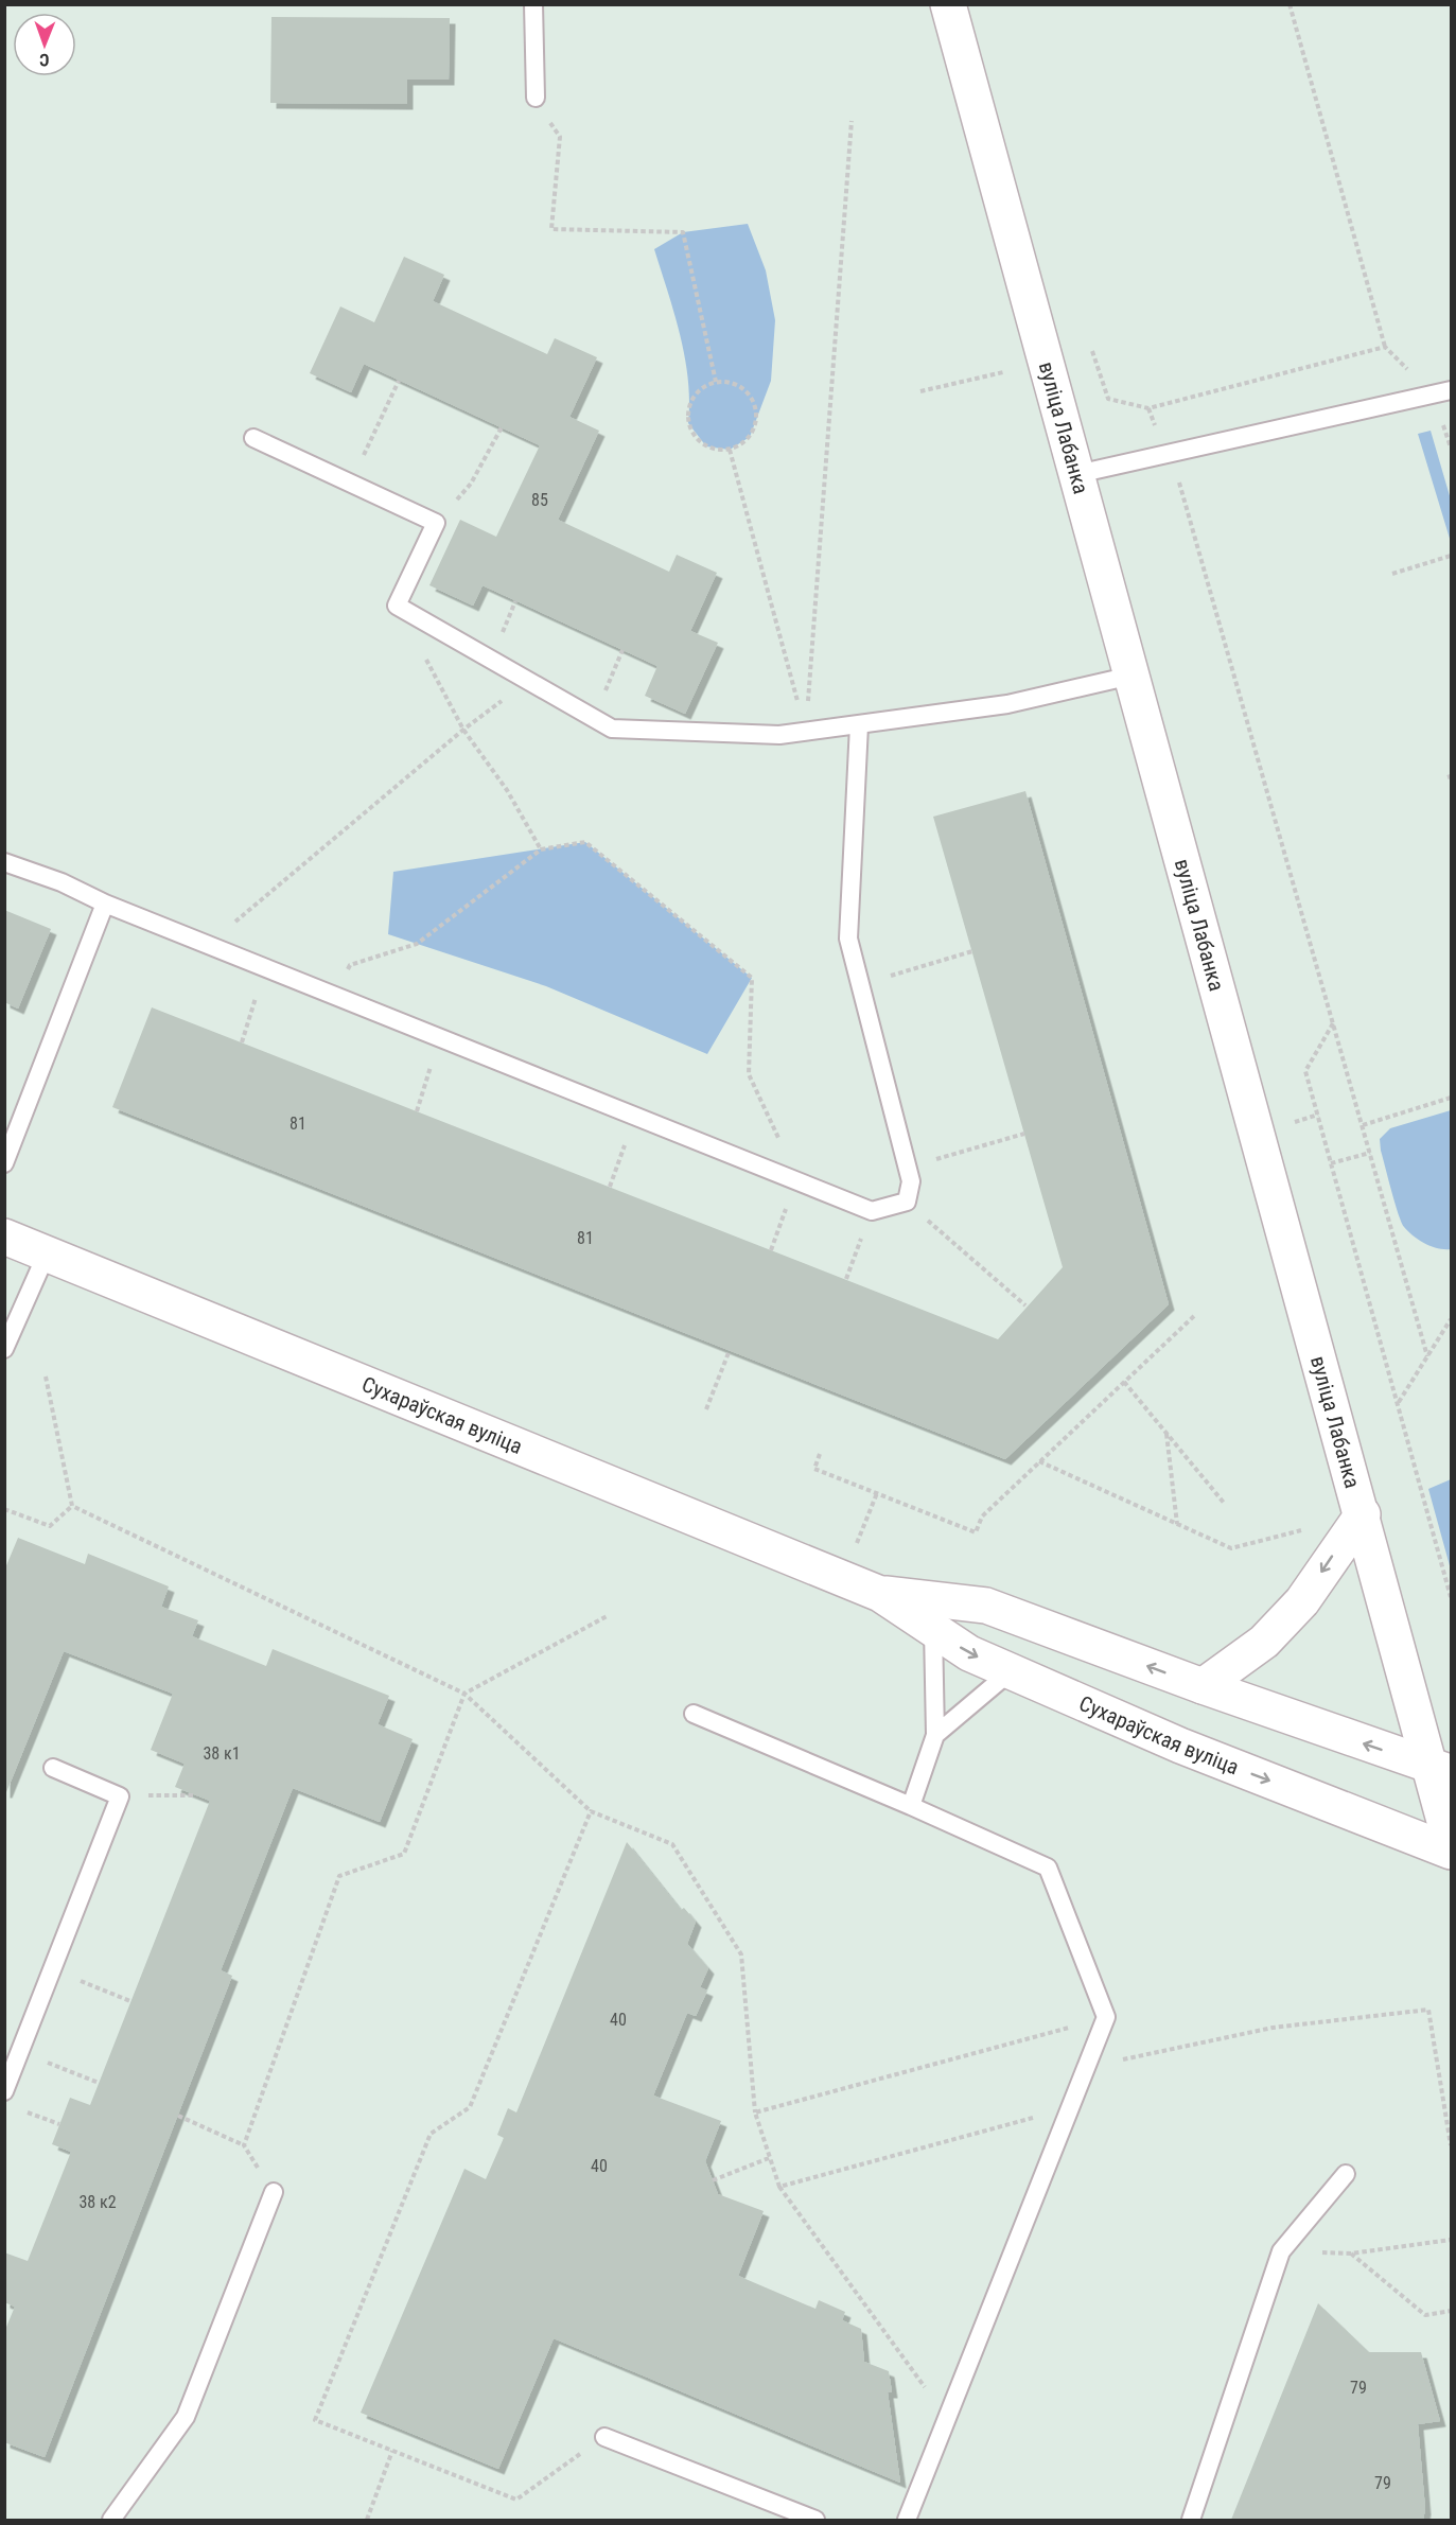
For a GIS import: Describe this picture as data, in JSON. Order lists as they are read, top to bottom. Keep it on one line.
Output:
{"streets":{"main road":["вуліца Лабанка","Сухараўская вуліца"]},"crossings":[["вуліца Лабанка","Сухараўская вуліца"]],"house_numbers":["85","81","81","38 к1","40","40","38 к2","79","79"],"north":"bottom"}
